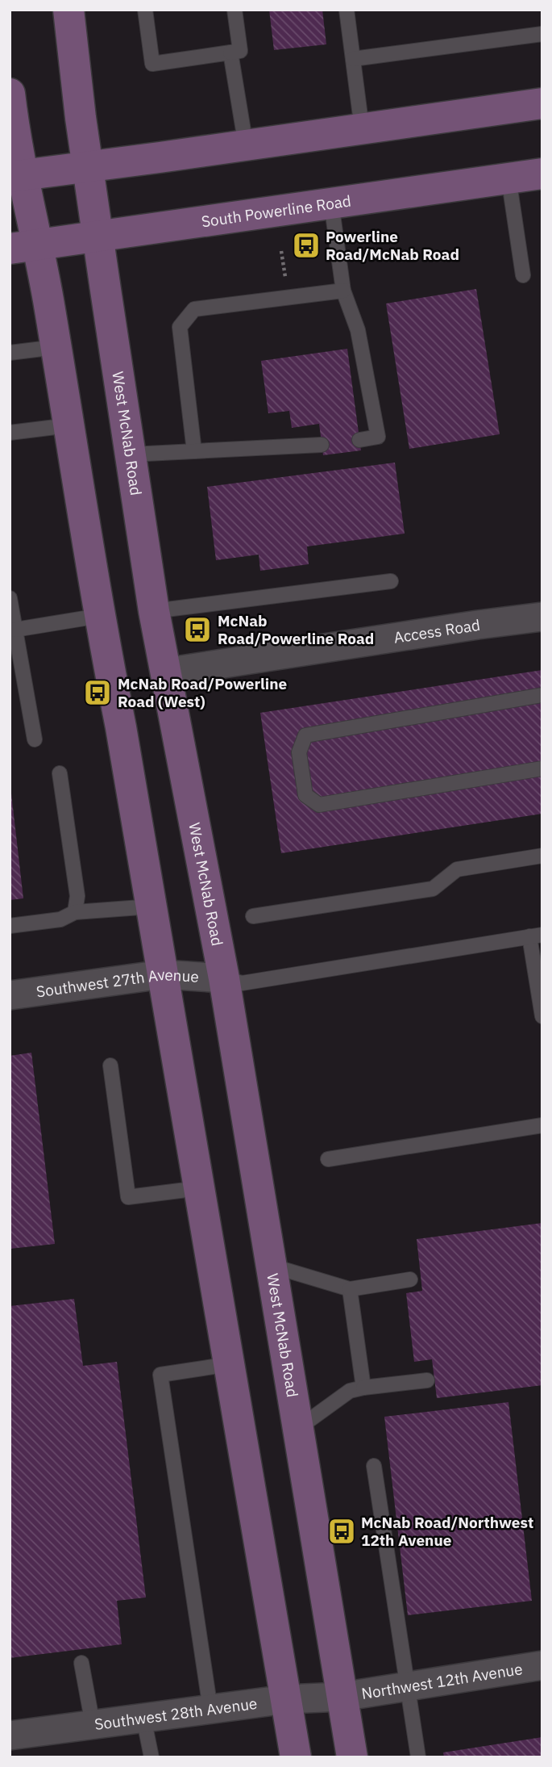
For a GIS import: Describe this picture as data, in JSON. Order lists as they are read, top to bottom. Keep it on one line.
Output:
{"streets":{"main road":["South Powerline Road","West McNab Road"],"street":["Access Road","Southwest 27th Avenue","Northwest 12th Avenue","Southwest 28th Avenue"]},"crossings":[["South Powerline Road","West McNab Road"],["West McNab Road","Access Road"],["West McNab Road","Southwest 27th Avenue"],["West McNab Road","Northwest 12th Avenue"],["West McNab Road","Southwest 28th Avenue"],["Northwest 12th Avenue","Southwest 28th Avenue"]],"places":{"bus stop":["Powerline Road/McNab Road","McNab Road/Powerline Road","McNab Road/Powerline Road (West)","McNab Road/Northwest 12th Avenue"]}}
